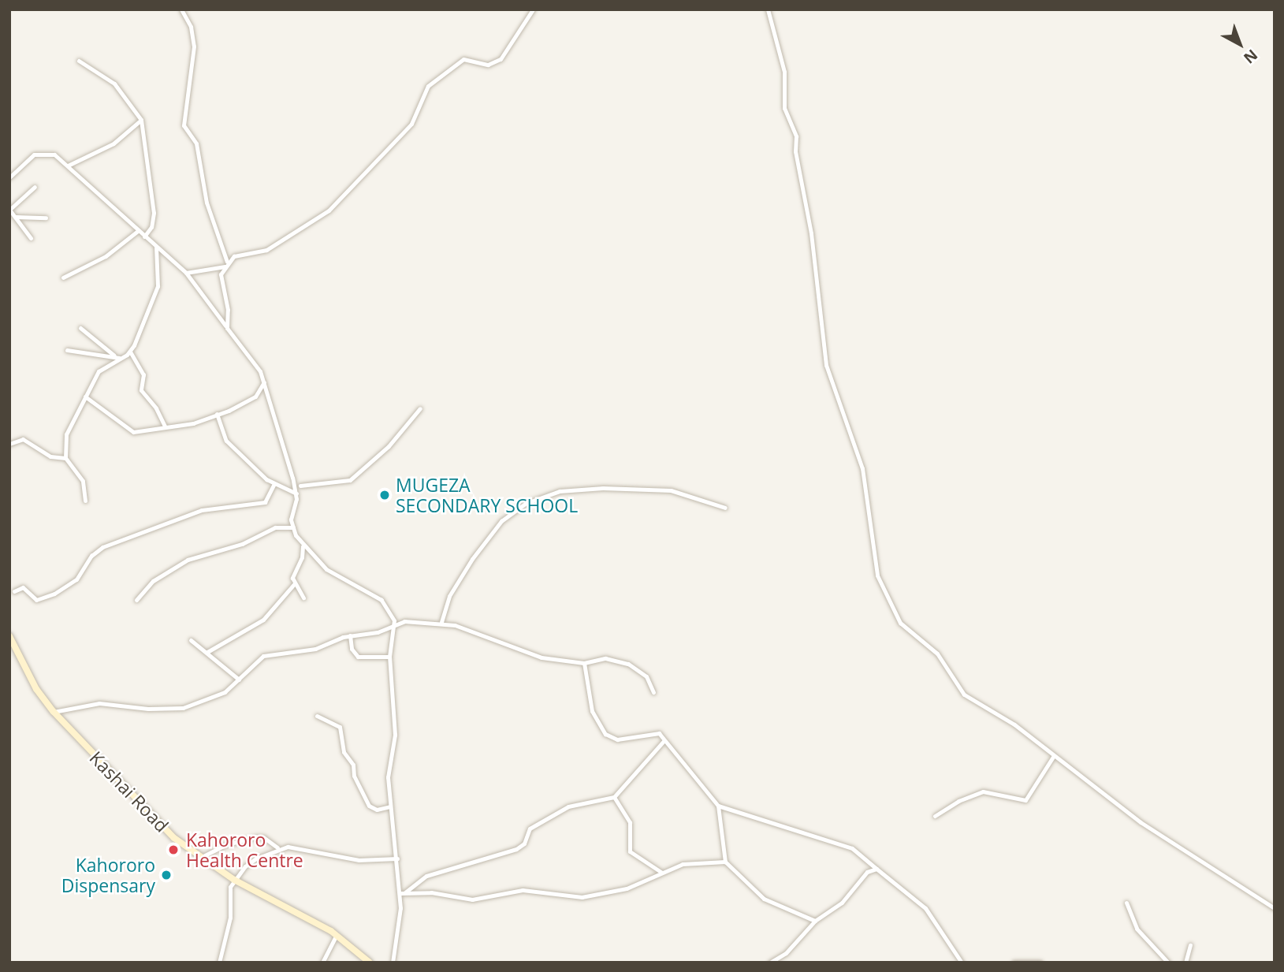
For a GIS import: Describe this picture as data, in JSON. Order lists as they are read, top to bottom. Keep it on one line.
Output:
{"streets":{"street":["Kashai Road"]},"places":["MUGEZA SECONDARY SCHOOL","Kahororo Health Centre","Kahororo Dispensary"],"north":"bottom right"}
